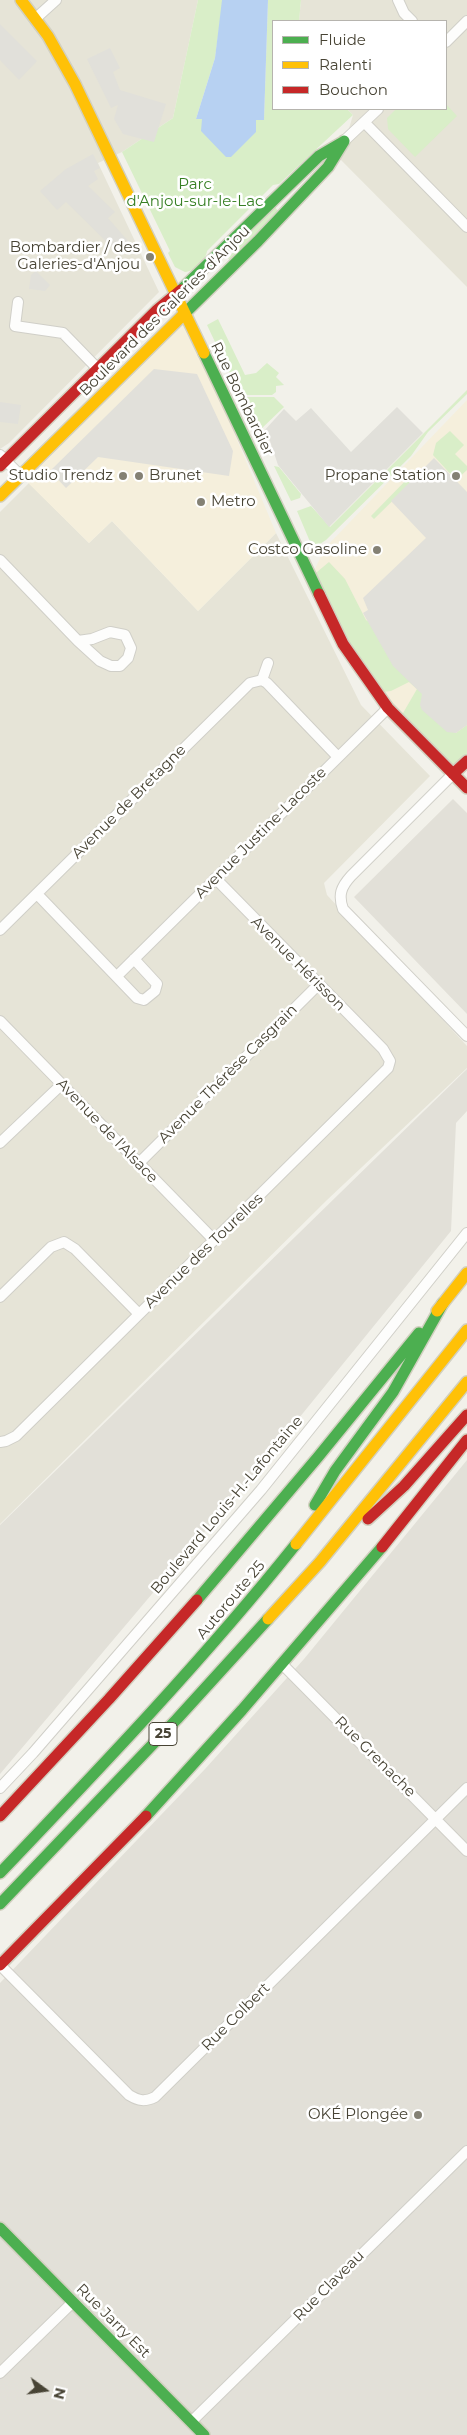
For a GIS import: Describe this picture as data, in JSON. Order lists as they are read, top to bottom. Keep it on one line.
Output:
{"streets":{"main road":["Boulevard des Galeries-d'Anjou","Rue Bombardier","Autoroute 25","25","Rue Jarry Est"],"street":["Avenue de Bretagne","Avenue Justine-Lacoste","Avenue Hérisson","Avenue Thérèse Casgrain","Avenue de l'Alsace","Avenue des Tourelles","Boulevard Louis-H.-Lafontaine","Rue Grenache","Rue Colbert","Rue Claveau"]},"crossings":[["Boulevard des Galeries-d'Anjou","Rue Bombardier"],["Rue Bombardier","Avenue Justine-Lacoste"],["Avenue Justine-Lacoste","Avenue Hérisson"],["Avenue Hérisson","Avenue Thérèse Casgrain"],["Avenue Hérisson","Avenue des Tourelles"],["Avenue Thérèse Casgrain","Avenue de l'Alsace"],["Avenue de l'Alsace","Avenue des Tourelles"],["Rue Grenache","Rue Colbert"],["Rue Claveau","Rue Jarry Est"]],"parks":["Parc d'Anjou-sur-le-Lac"],"places":["Bombardier / des Galeries-d'Anjou","Studio Trendz","Brunet","Propane Station","Metro","Costco Gasoline","OKÉ Plongée"],"legend":["Fluide","Ralenti","Bouchon"],"north":"right"}
